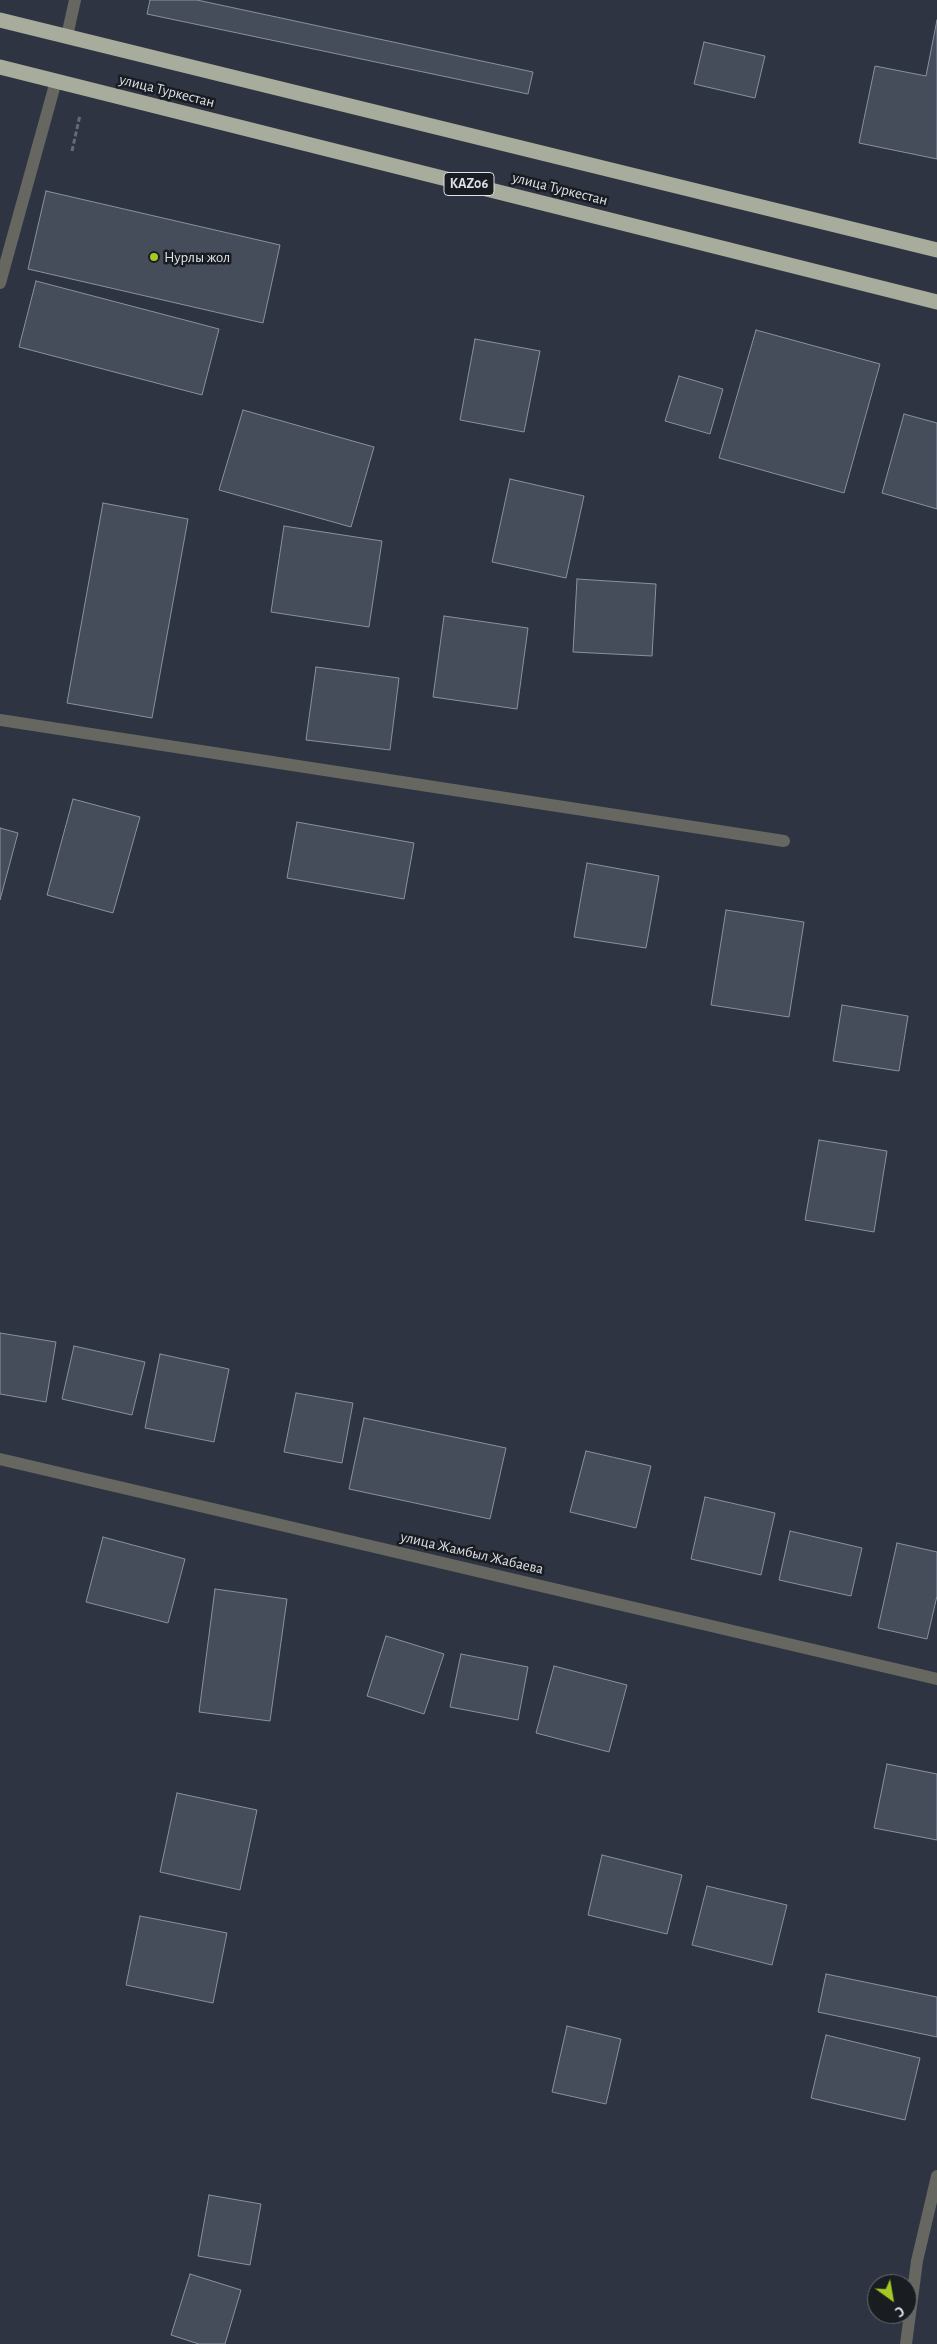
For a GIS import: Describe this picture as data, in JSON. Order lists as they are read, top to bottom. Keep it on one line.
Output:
{"streets":{"highway":["улица Туркестан","KАZ06"],"street":["улица Жамбыл Жабаева"]},"places":["Нурлы жол"],"north":"bottom right"}
